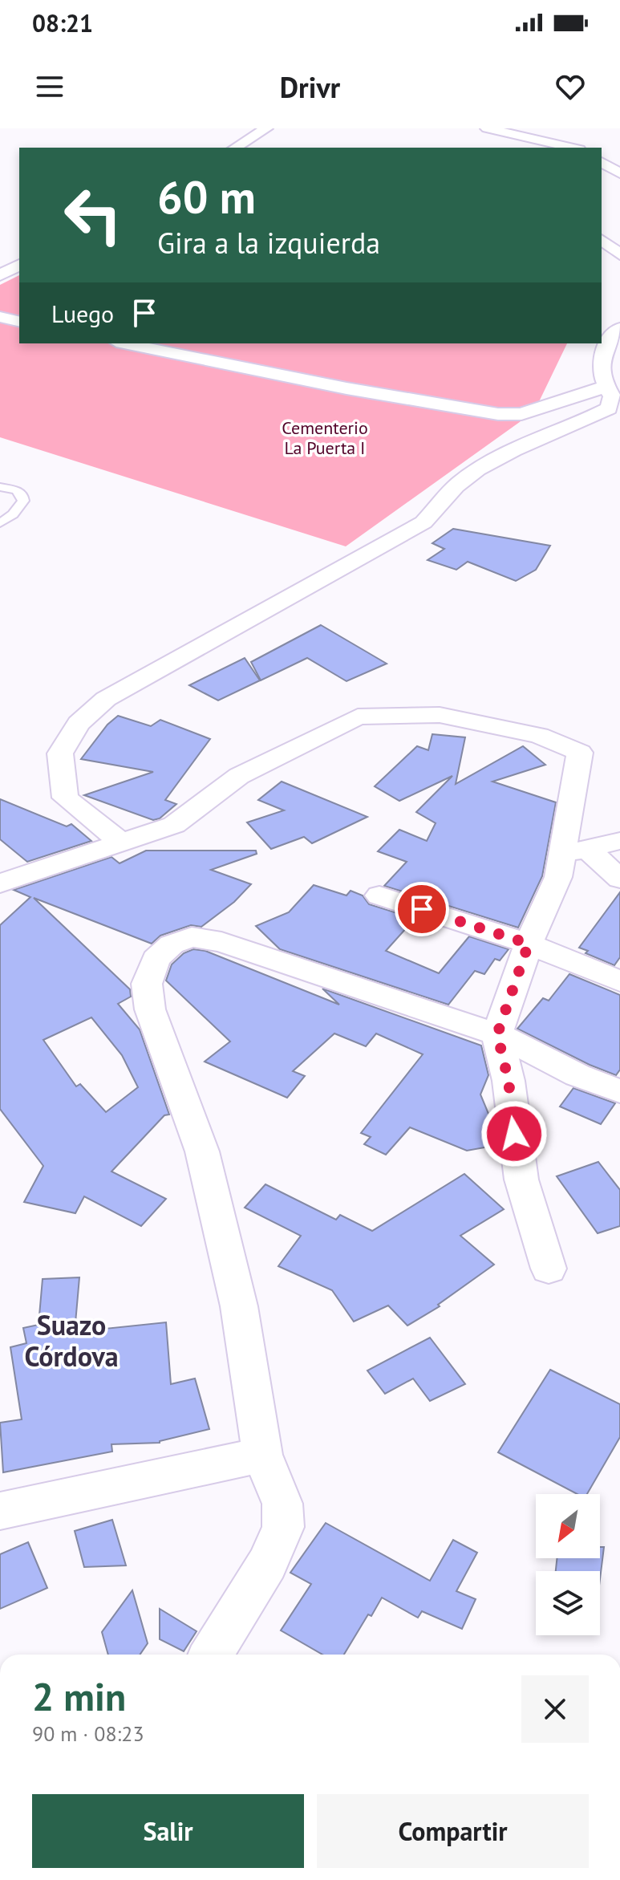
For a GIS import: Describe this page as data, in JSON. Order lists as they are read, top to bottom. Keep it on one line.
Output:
{"districts":["Suazo Córdova"],"parks":["Cementerio La Puerta I"],"north":"bottom left","page":{"status":"08:21","header":"Drivr","turn":["60 m","Gira a la izquierda"],"then":"Luego","heading":["2 min","90 m · 08:23"],"buttons":["Salir","Compartir"]}}
